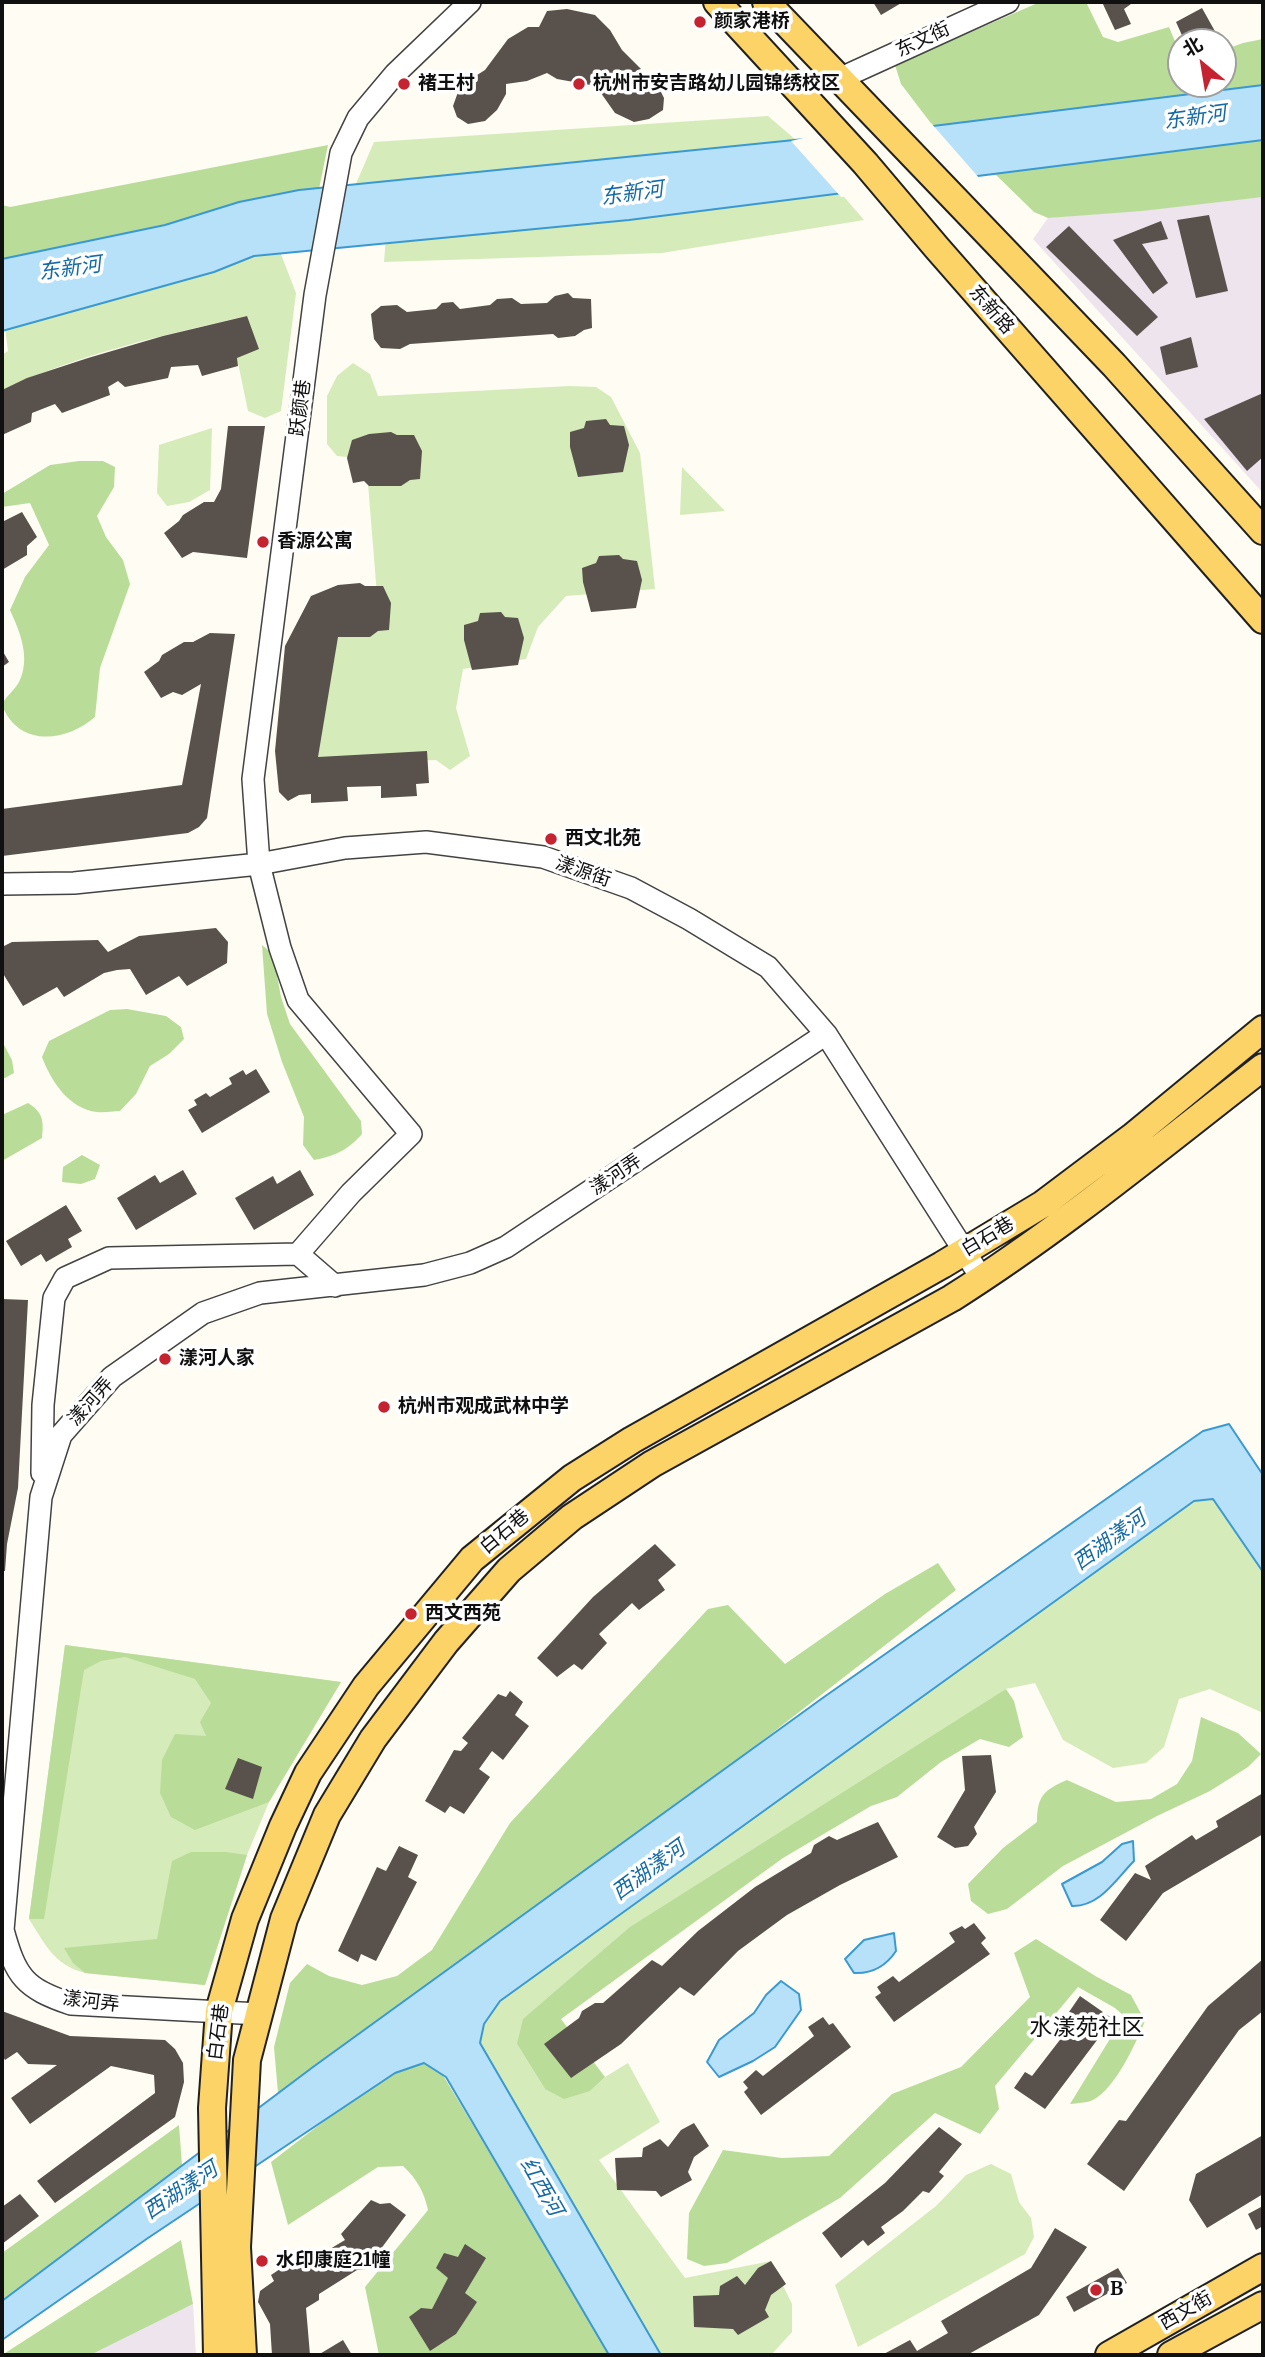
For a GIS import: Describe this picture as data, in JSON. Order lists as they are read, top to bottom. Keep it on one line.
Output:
{"streets":{"main road":["东新路","白石巷","西文街"],"street":["东文街","跃颜巷","漾源街","漾河弄"]},"crossings":[["跃颜巷","漾源街"],["漾源街","漾河弄"],["漾源街","白石巷"],["漾河弄","白石巷"]],"districts":["水漾苑社区"],"water":["东新河","西湖漾河","红西河"],"places":["颜家港桥","褚王村","杭州市安吉路幼儿园锦绣校区","香源公寓","西文北苑","漾河人家","杭州市观成武林中学","西文西苑","水印康庭21幢","B"],"north":"top left"}
